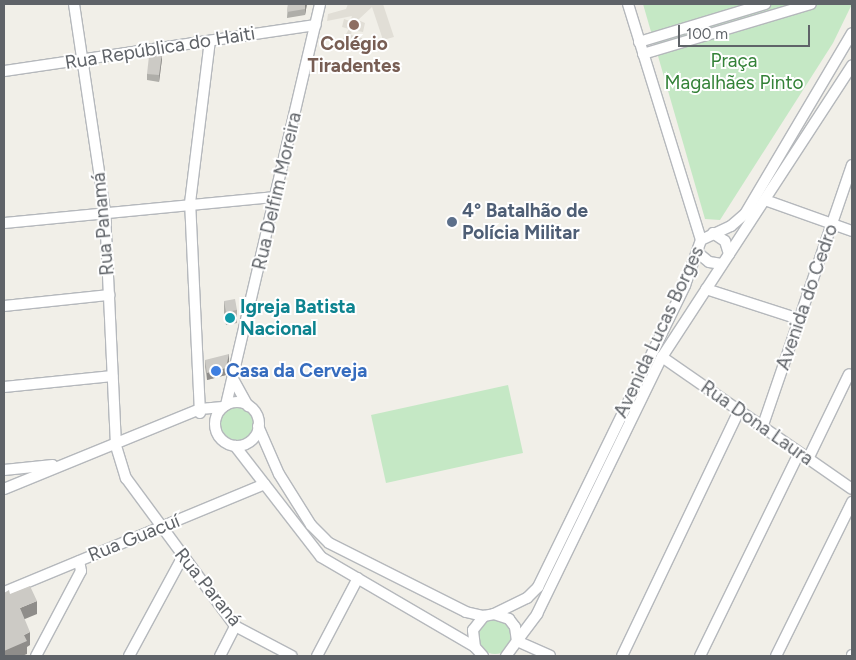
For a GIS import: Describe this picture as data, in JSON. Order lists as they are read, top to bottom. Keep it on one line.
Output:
{"streets":{"street":["Rua República do Haiti","Rua Delfim Moreira","Rua Panamá","Avenida do Cedro","Avenida Lucas Borges","Rua Dona Laura","Rua Guacuí","Rua Paraná"]},"crossings":[["Rua República do Haiti","Rua Delfim Moreira"],["Rua República do Haiti","Rua Panamá"],["Rua Panamá","Rua Paraná"],["Avenida do Cedro","Rua Dona Laura"],["Avenida Lucas Borges","Rua Dona Laura"],["Rua Guacuí","Rua Paraná"]],"parks":["Praça Magalhães Pinto"],"places":["Colégio Tiradentes","4° Batalhão de Polícia Militar","Igreja Batista Nacional","Casa da Cerveja"],"scale_bar":"100 m"}
